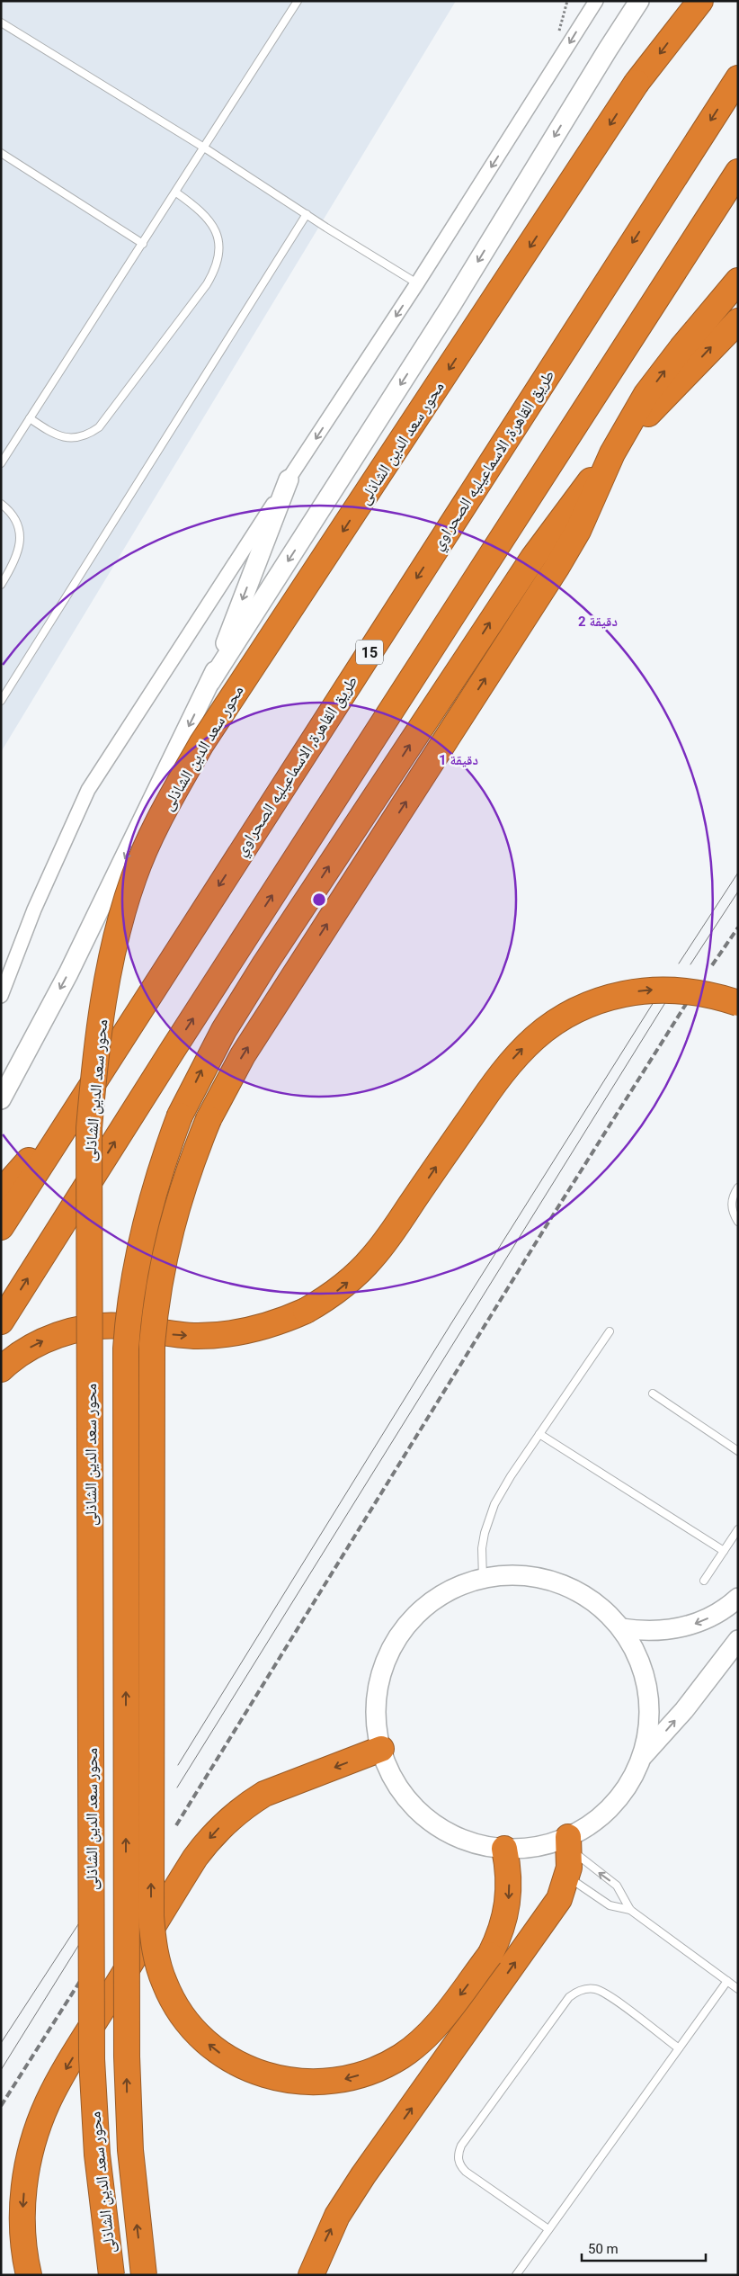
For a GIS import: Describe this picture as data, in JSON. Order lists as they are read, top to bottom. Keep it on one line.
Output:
{"streets":{"highway":["محور سعد الدين الشاذلى","طريق القاهرة, الاسماعيليه الصحراوي","15"]},"scale_bar":"50 m","rings":["2 دقيقة","1 دقيقة"]}
